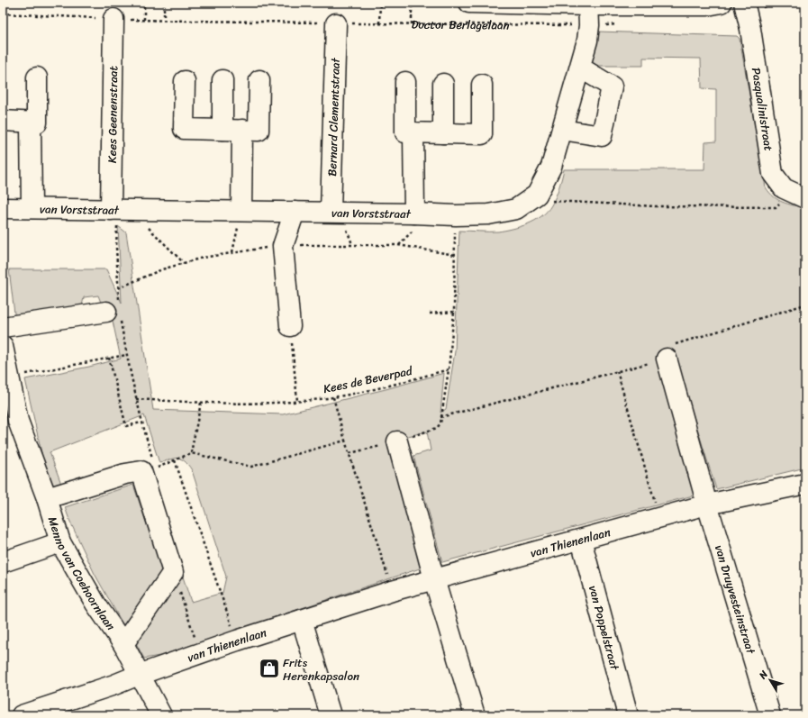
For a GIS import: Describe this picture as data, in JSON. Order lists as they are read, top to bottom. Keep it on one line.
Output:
{"streets":{"street":["Doctor Berlagelaan","Pasqualinistraat","Kees Geenenstraat","Bernard Clementstraat","van Vorststraat","van Thienenlaan","Menno van Coehoornlaan","van Druyvesteinstraat","van Poppelstraat"],"path":["Kees de Beverpad"]},"crossings":[["Doctor Berlagelaan","Kees Geenenstraat"],["Doctor Berlagelaan","Bernard Clementstraat"],["Doctor Berlagelaan","van Vorststraat"],["Kees Geenenstraat","van Vorststraat"],["Bernard Clementstraat","van Vorststraat"],["van Thienenlaan","Menno van Coehoornlaan"],["van Thienenlaan","van Druyvesteinstraat"],["van Thienenlaan","van Poppelstraat"]],"places":{"shop":["Frits Herenkapsalon"]},"north":"top left"}
